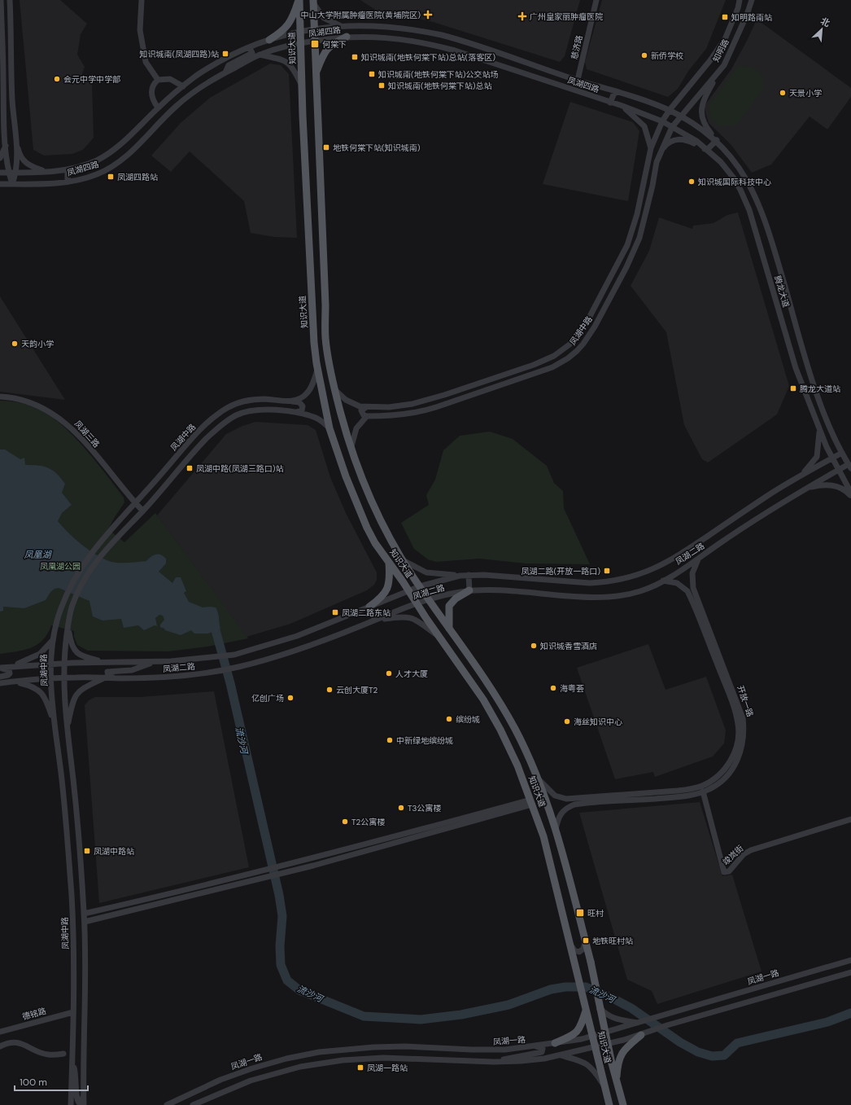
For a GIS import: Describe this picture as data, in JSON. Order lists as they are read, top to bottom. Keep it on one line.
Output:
{"streets":{"main road":["知识大道"],"street":["凤湖四路","慈济路","知明路","腾龙大道","凤湖中路","凤湖三路","凤湖二路","开放一路","竣岚街","凤湖一路","德铭路"]},"crossings":[["凤湖四路","慈济路"],["凤湖四路","知识大道"],["凤湖四路","知明路"],["凤湖四路","腾龙大道"],["凤湖四路","凤湖中路"],["知识大道","凤湖中路"],["知识大道","凤湖二路"],["知识大道","开放一路"],["知识大道","凤湖一路"],["知明路","腾龙大道"],["知明路","凤湖中路"],["腾龙大道","凤湖中路"],["腾龙大道","凤湖二路"],["凤湖中路","凤湖三路"],["凤湖中路","凤湖二路"],["凤湖中路","德铭路"],["凤湖二路","开放一路"],["开放一路","竣岚街"]],"water":["凤凰湖","流沙河"],"parks":["凤凰湖公园"],"places":{"health":["中山大学附属肿瘤医院(黄埔院区)","广州皇家丽肿瘤医院"],"transit":["知明路南站","何棠下","知识城南(凤湖四路)站","知识城南(地铁何棠下站)总站(落客区)","知识城南(地铁何棠下站)公交站场","知识城南(地铁何棠下站)总站","地铁何棠下站(知识城南)","凤湖四路站","腾龙大道站","凤湖中路(凤湖三路口)站","凤湖二路(开放一路口)","凤湖二路东站","凤湖中路站","旺村","地铁旺村站","凤湖一路站"],"other":["新侨学校","会元中学中学部","天景小学","知识城国际科技中心","天韵小学","知识城香雪酒店","人才大厦","海粤荟","云创大厦T2","亿创广场","缤纷城","海丝知识中心","中新绿地缤纷城","T3公寓楼","T2公寓楼"]},"scale_bar":"100 m","north":"top right"}
